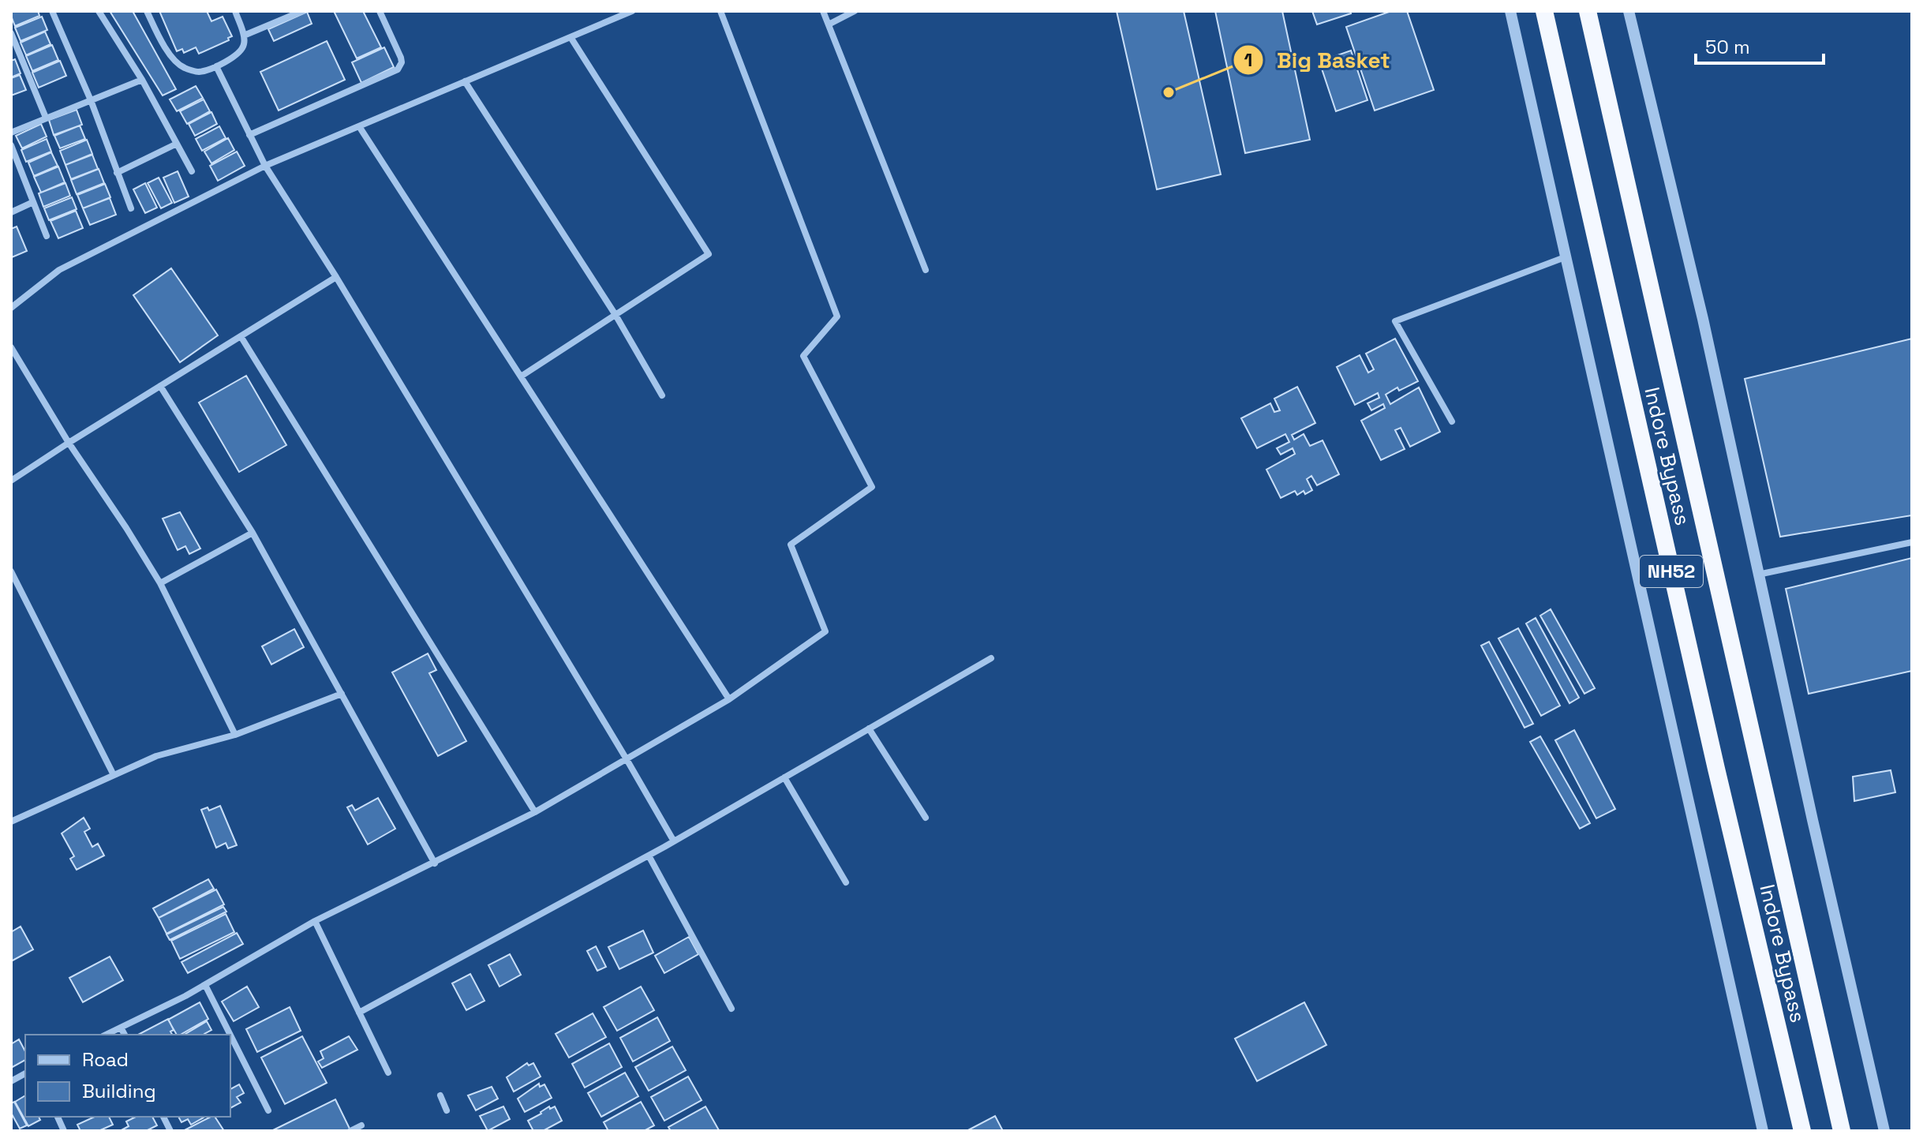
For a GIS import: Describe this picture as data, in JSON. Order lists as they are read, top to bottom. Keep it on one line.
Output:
{"streets":{"highway":["Indore Bypass","NH52"]},"places":["Big Basket"],"legend":["Road","Building"],"scale_bar":"50 m"}
